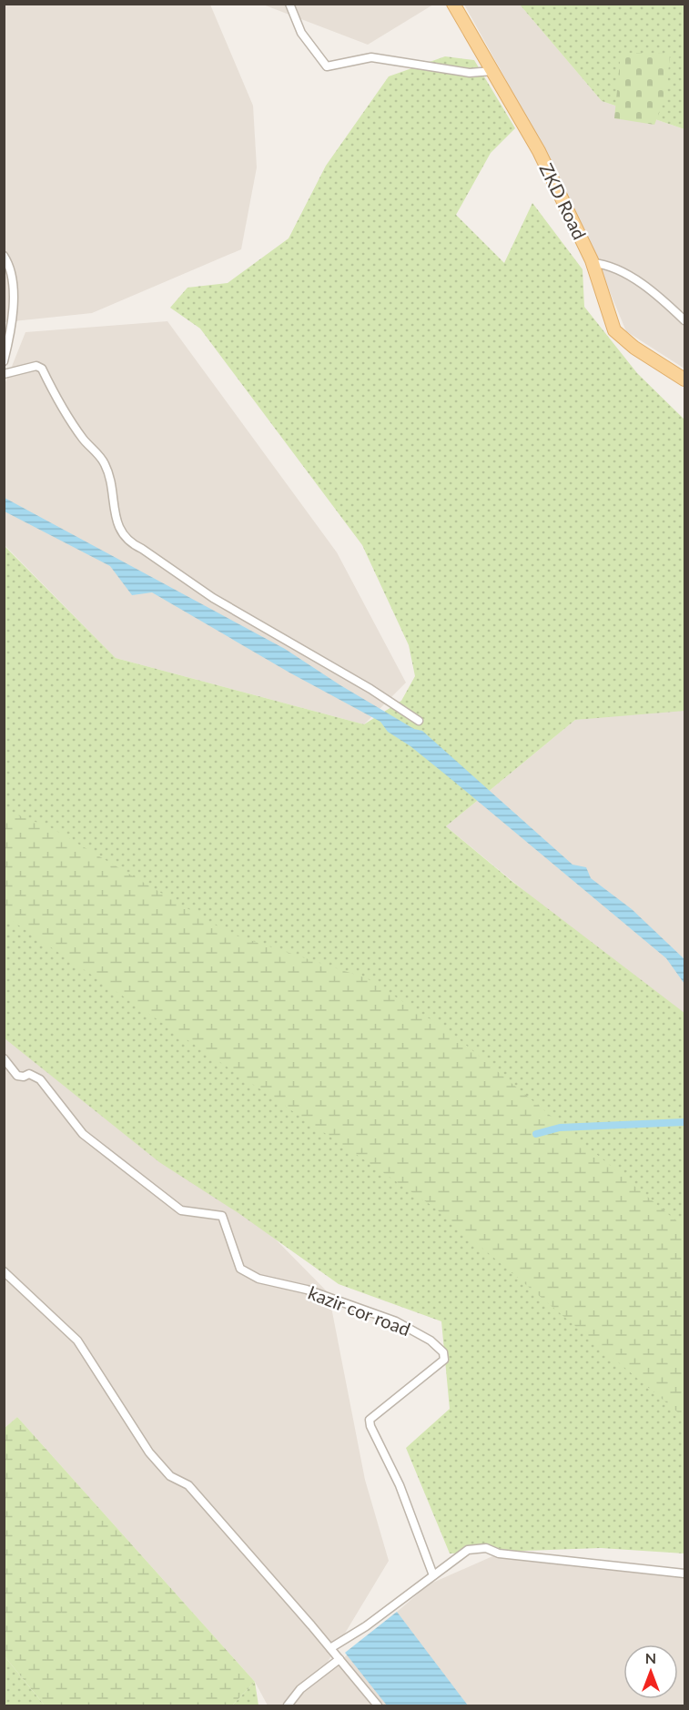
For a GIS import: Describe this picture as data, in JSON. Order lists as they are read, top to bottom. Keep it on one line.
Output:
{"streets":{"main road":["ZKD Road"],"street":["kazir cor road"]},"north":"top"}
